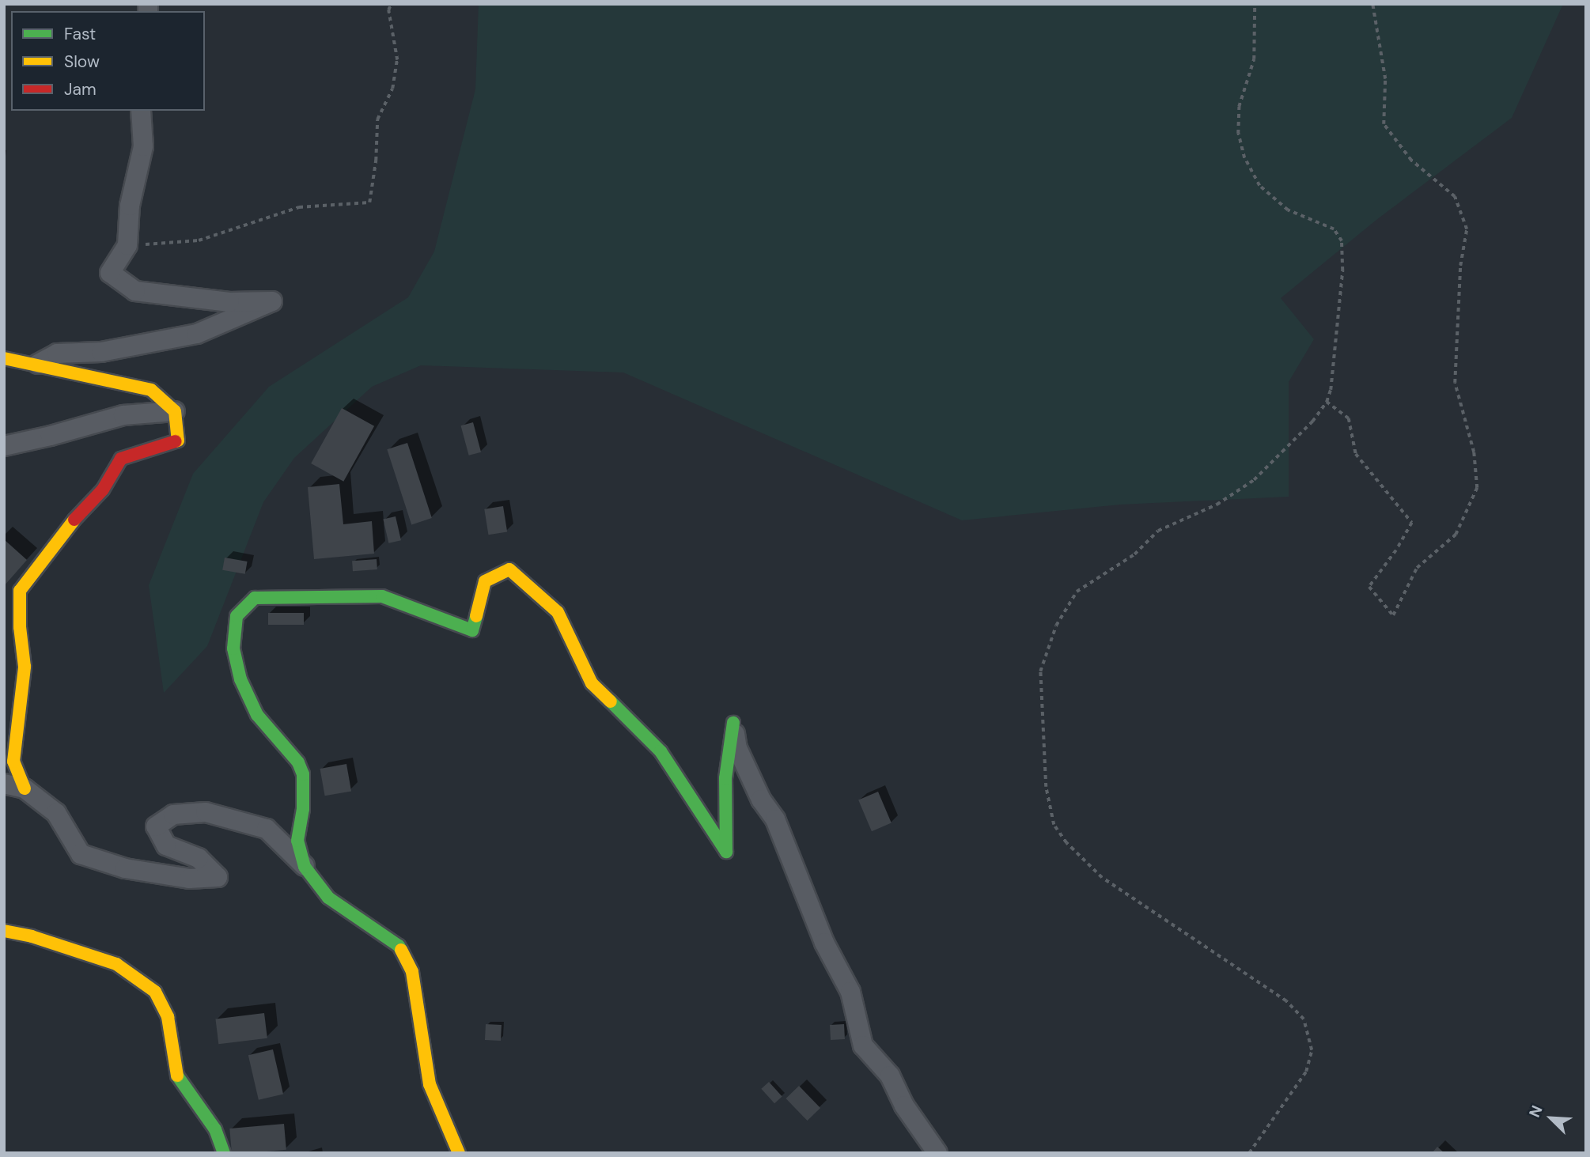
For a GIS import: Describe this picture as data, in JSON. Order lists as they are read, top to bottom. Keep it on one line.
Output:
{"legend":["Fast","Slow","Jam"],"north":"top left"}
